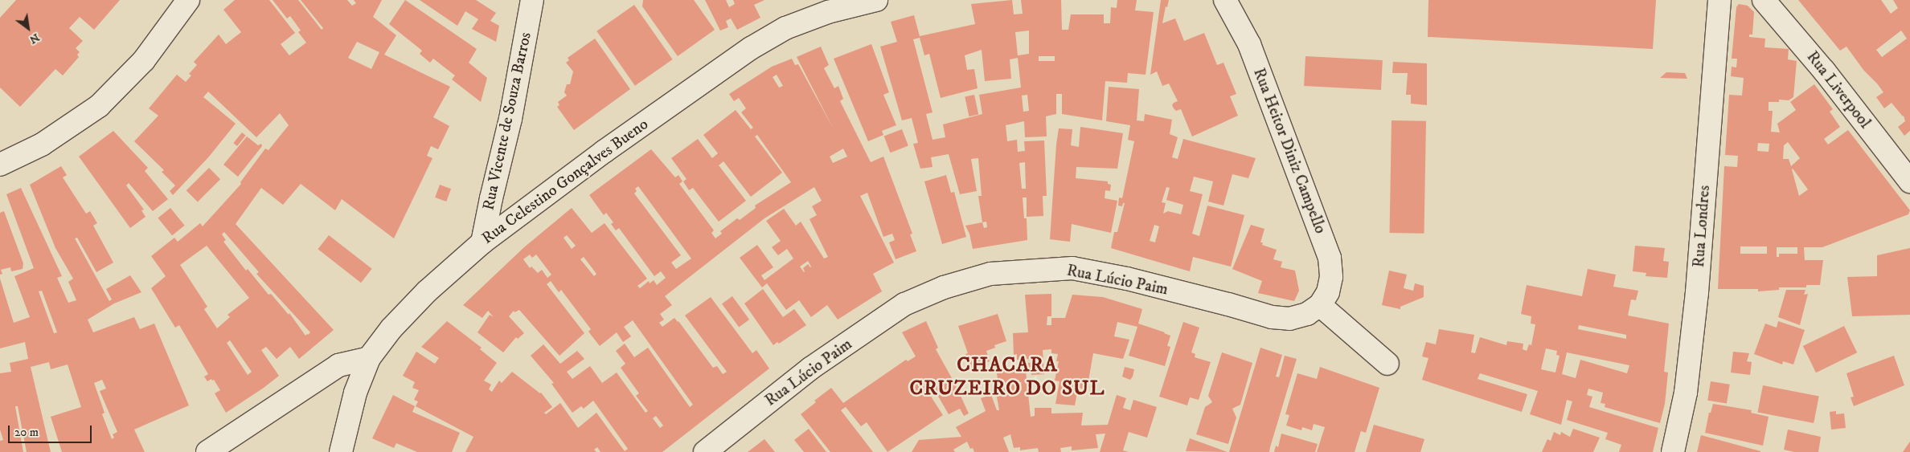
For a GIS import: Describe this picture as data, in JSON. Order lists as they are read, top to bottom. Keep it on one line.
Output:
{"streets":{"street":["Rua Liverpool","Rua Vicente de Souza Barros","Rua Heitor Diniz Campello","Rua Celestino Gonçalves Bueno","Rua Londres","Rua Lúcio Paim"]},"crossings":[["Rua Vicente de Souza Barros","Rua Celestino Gonçalves Bueno"],["Rua Heitor Diniz Campello","Rua Lúcio Paim"]],"districts":["CHACARA CRUZEIRO DO SUL"],"scale_bar":"20 m","north":"bottom right"}
